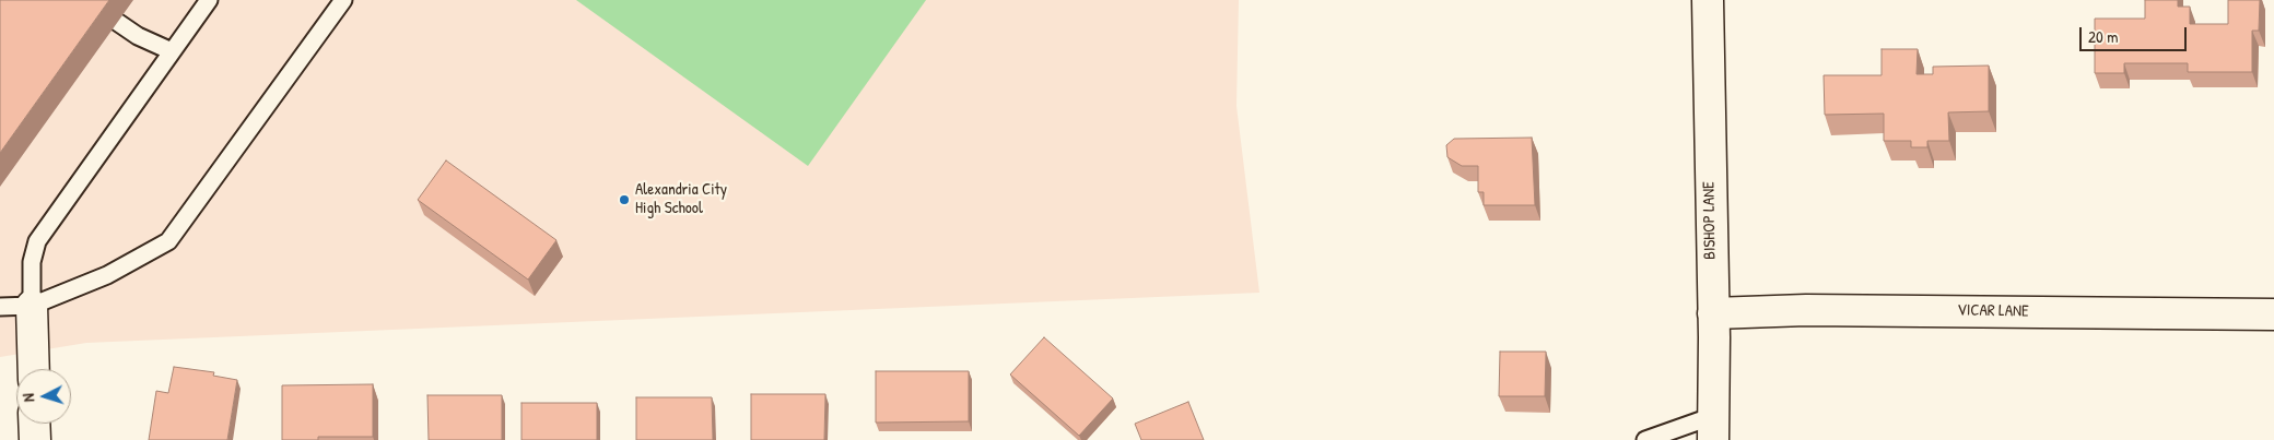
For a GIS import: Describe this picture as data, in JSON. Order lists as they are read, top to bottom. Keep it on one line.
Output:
{"streets":{"street":["BISHOP LANE","VICAR LANE"]},"crossings":[["BISHOP LANE","VICAR LANE"]],"places":["Alexandria City High School"],"scale_bar":"20 m","north":"left"}
